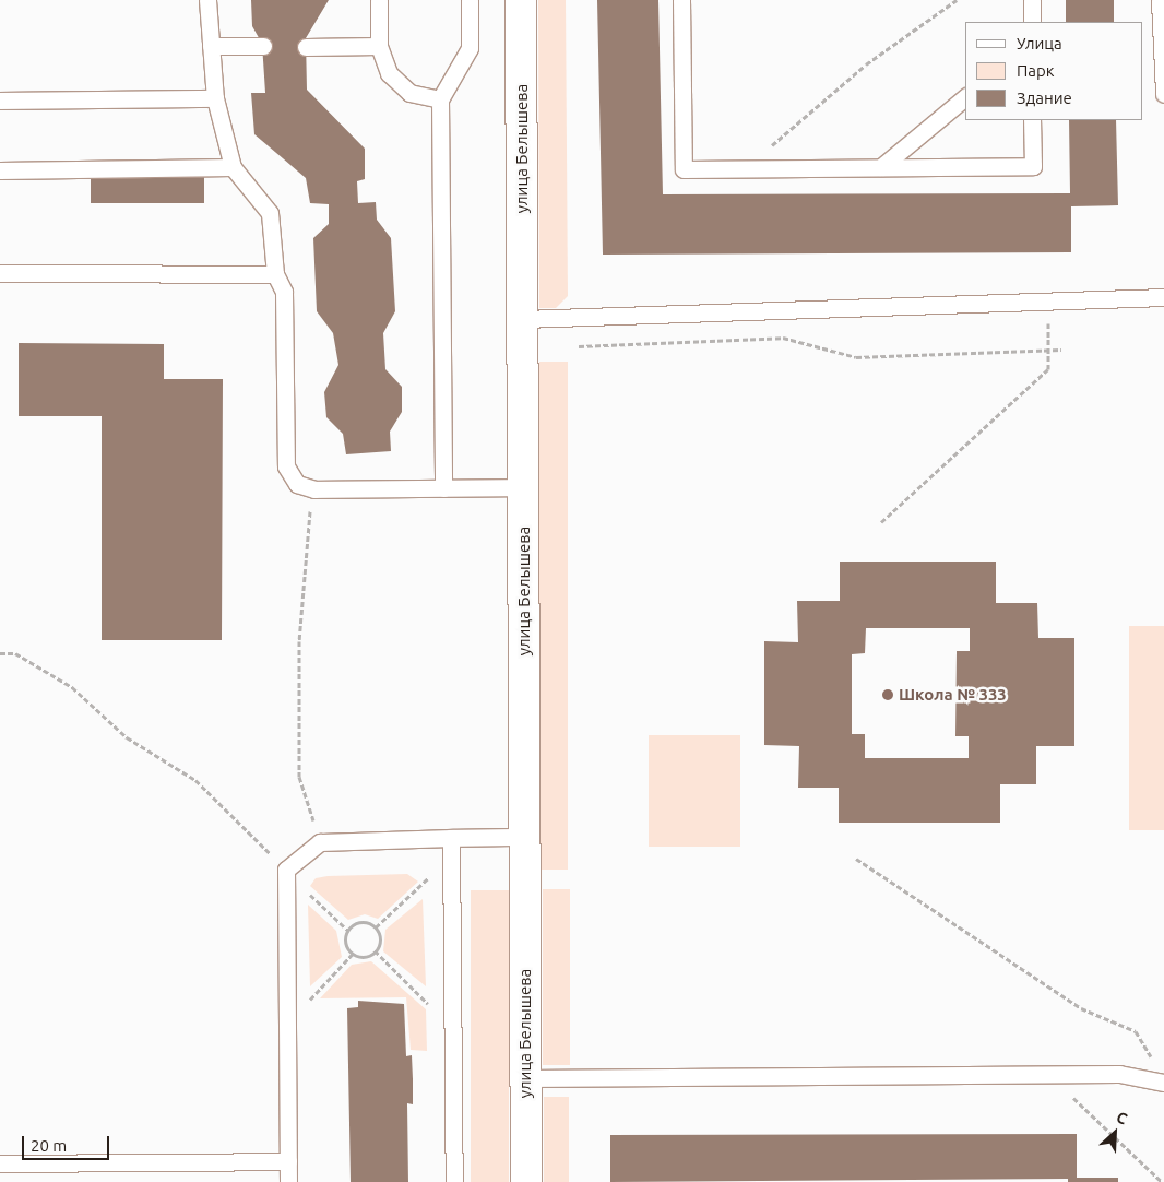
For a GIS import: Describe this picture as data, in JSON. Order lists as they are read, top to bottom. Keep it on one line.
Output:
{"streets":{"street":["улица Белышева"]},"places":["Школа № 333"],"legend":["Улица","Парк","Здание"],"scale_bar":"20 m","north":"top right"}
